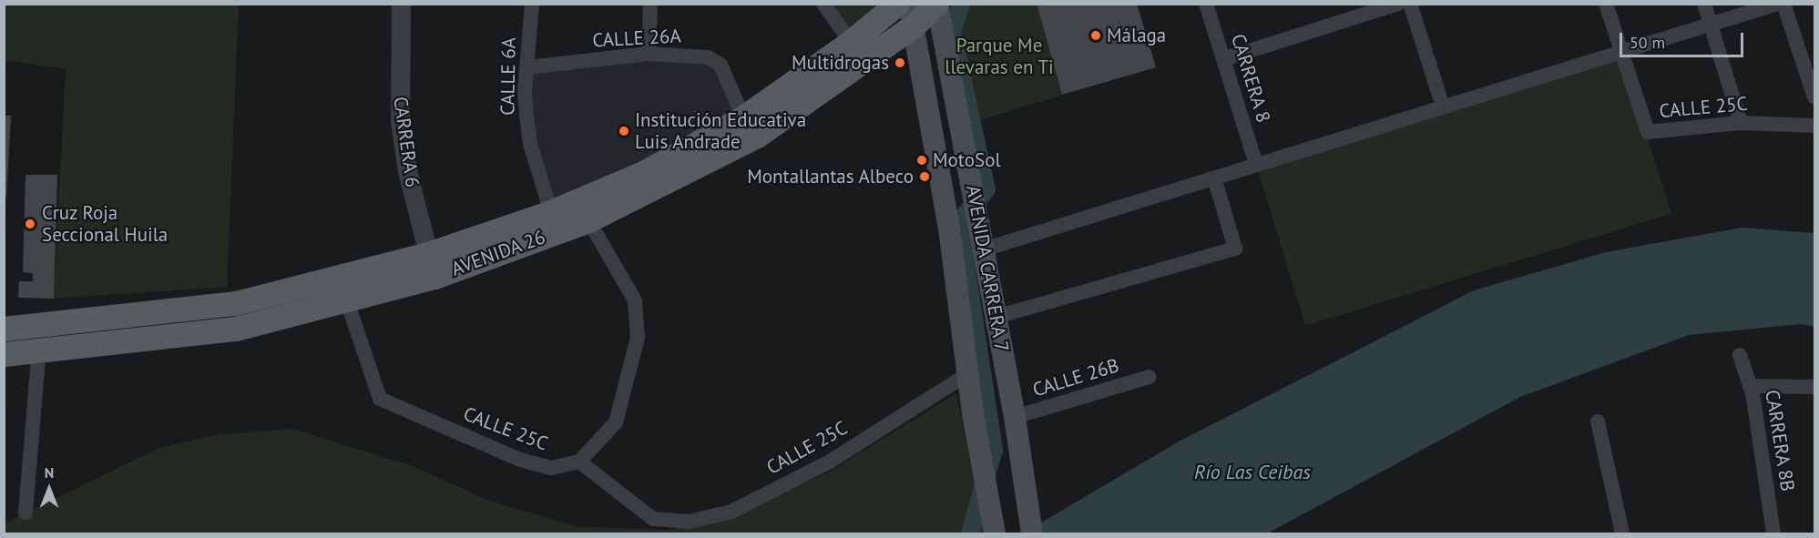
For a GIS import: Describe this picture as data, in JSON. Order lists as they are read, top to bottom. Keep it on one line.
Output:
{"streets":{"main road":["AVENIDA 26","AVENIDA CARRERA 7"],"street":["CALLE 26A","CALLE 6A","CARRERA 8","CALLE 25C","CARRERA 6","CALLE 26B","CARRERA 8B"]},"crossings":[["CALLE 26A","CALLE 6A"],["CALLE 26A","AVENIDA 26"],["CALLE 6A","AVENIDA 26"],["CALLE 25C","AVENIDA 26"],["CALLE 25C","AVENIDA CARRERA 7"],["CARRERA 6","AVENIDA 26"],["AVENIDA 26","AVENIDA CARRERA 7"],["AVENIDA CARRERA 7","CALLE 26B"]],"water":["Río Las Ceibas"],"parks":["Parque Me llevaras en Ti"],"places":["Málaga","Multidrogas","Institución Educativa Luis Andrade","MotoSol","Montallantas Albeco","Cruz Roja Seccional Huila"],"scale_bar":"50 m","north":"top"}
